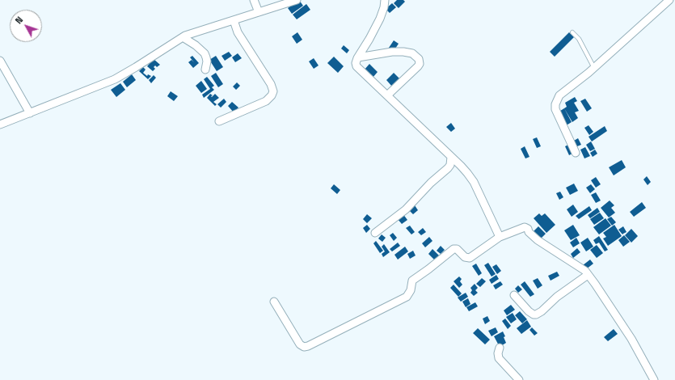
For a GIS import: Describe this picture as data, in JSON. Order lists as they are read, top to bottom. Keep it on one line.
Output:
{"north":"top left"}
